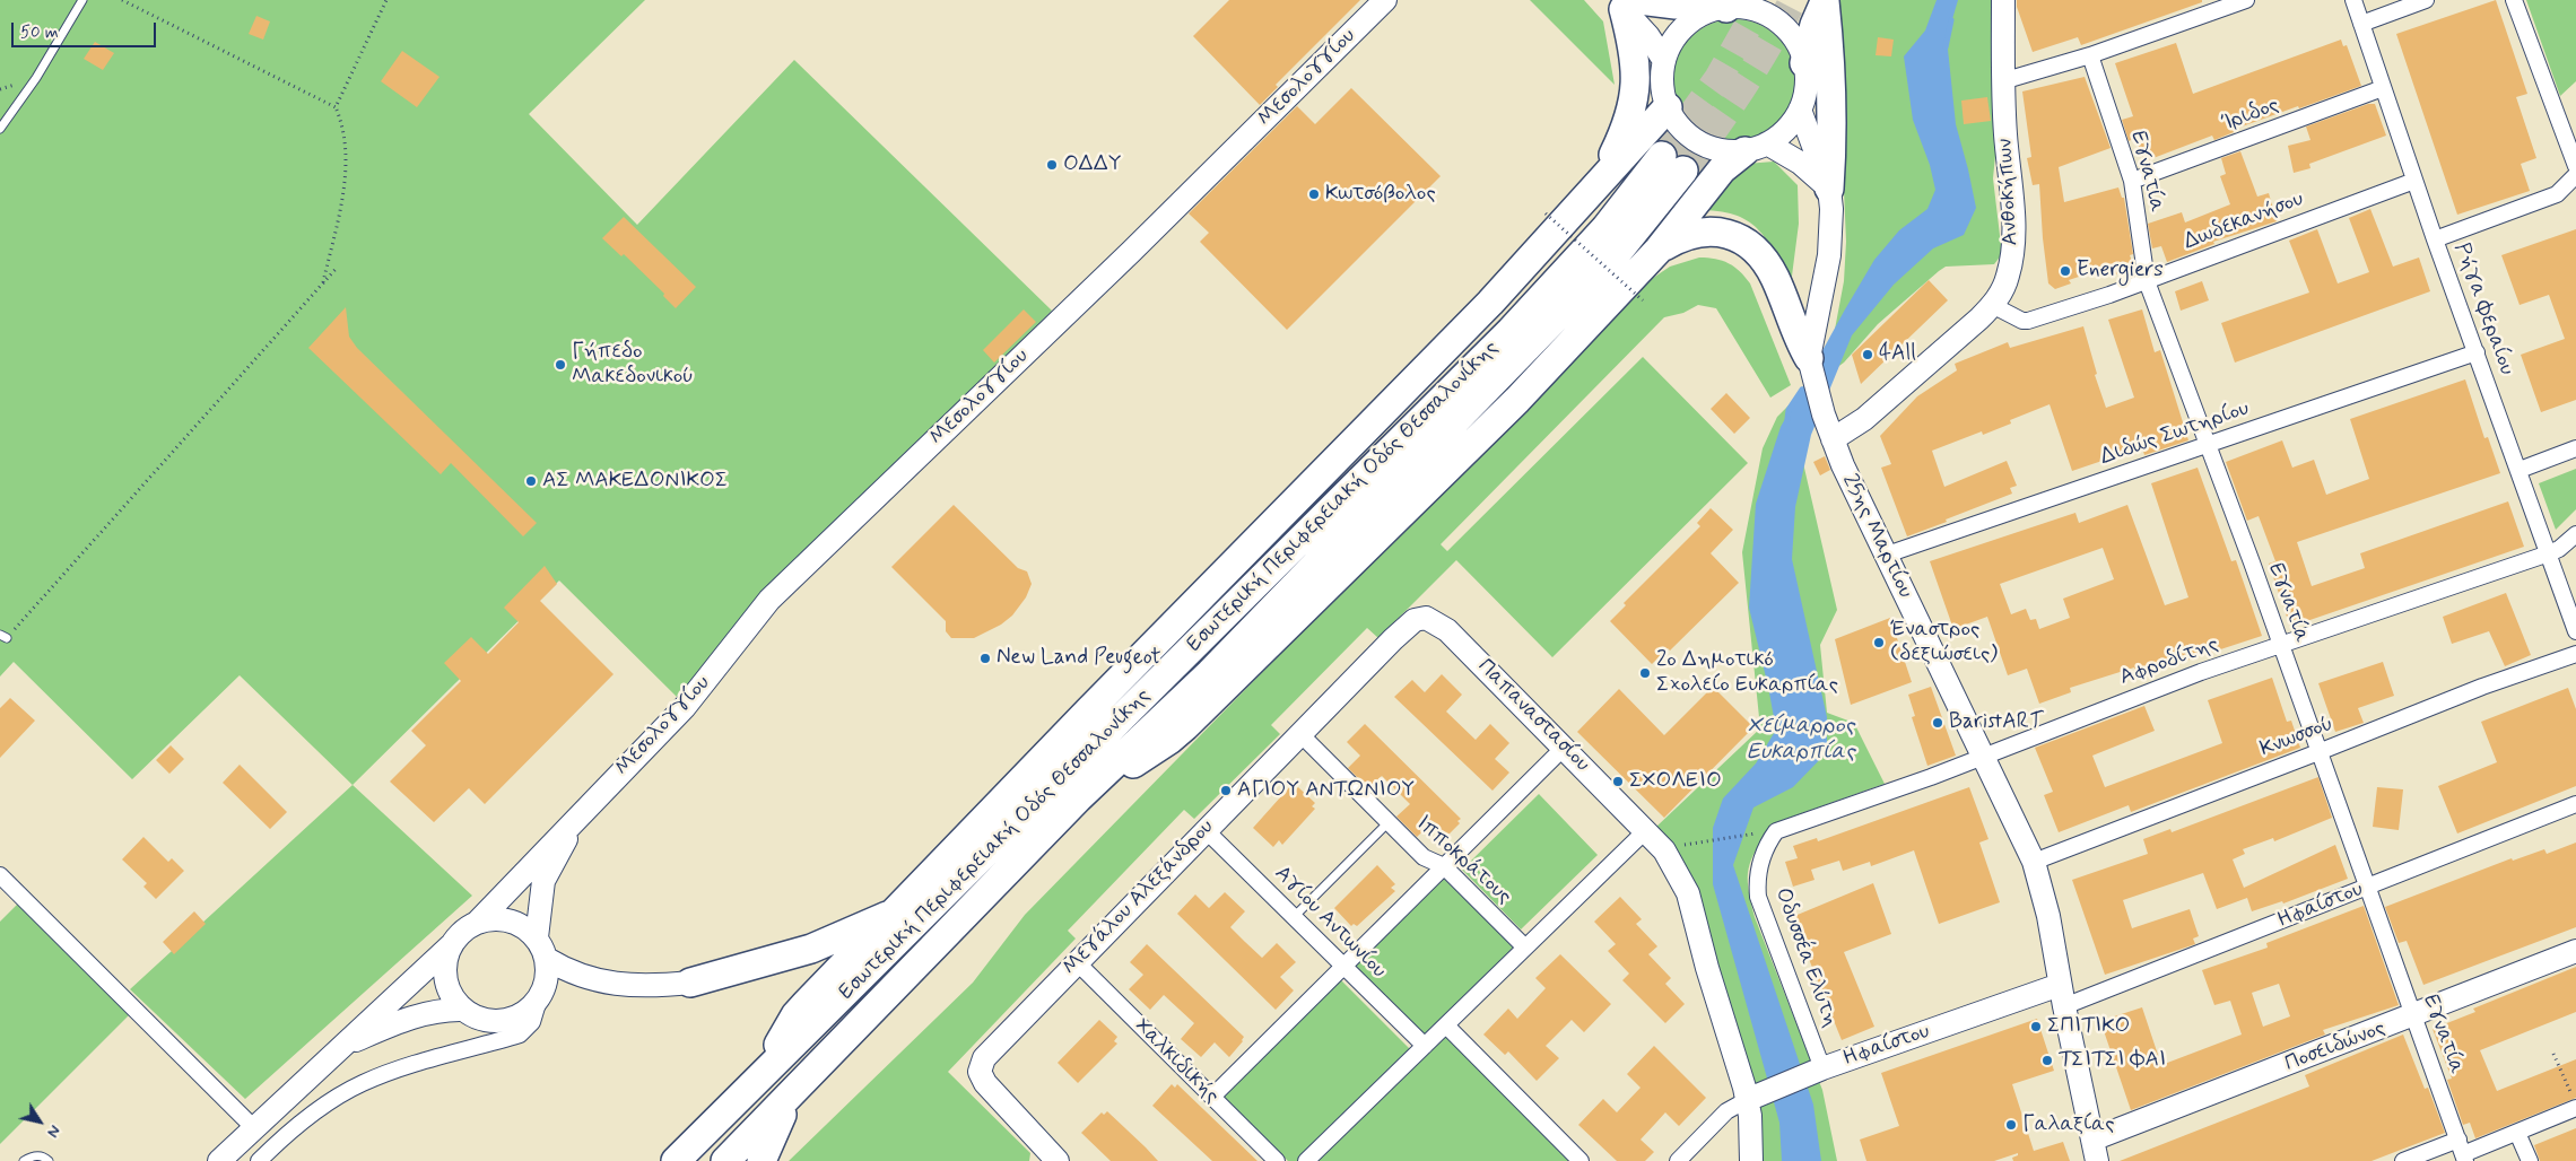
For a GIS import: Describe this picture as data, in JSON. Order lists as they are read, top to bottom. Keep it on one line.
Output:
{"streets":{"highway":["Εσωτερική Περιφερειακή Οδός Θεσσαλονίκης"],"street":["Μεσολογγίου","Ίριδος","Εγνατία","Ανθοκήπων","Δωδεκανήσου","Ρήγα Φεραίου","Διδώς Σωτηρίου","25ης Μαρτίου","Αφροδίτης","Παπαναστασίου","Κνωσσού","Ιπποκράτους","Μεγάλου Αλεξάνδρου","Ηφαίστου","Αγίου Αντωνίου","Οδυσσέα Ελύτη","Ποσειδώνος","Χαλκιδικής"]},"crossings":[["Ίριδος","Εγνατία"],["Ίριδος","Ρήγα Φεραίου"],["Εγνατία","Δωδεκανήσου"],["Εγνατία","Διδώς Σωτηρίου"],["Εγνατία","Αφροδίτης"],["Εγνατία","Κνωσσού"],["Εγνατία","Ηφαίστου"],["Εγνατία","Ποσειδώνος"],["Ανθοκήπων","Δωδεκανήσου"],["Ανθοκήπων","25ης Μαρτίου"],["Δωδεκανήσου","Ρήγα Φεραίου"],["Ρήγα Φεραίου","Διδώς Σωτηρίου"],["Ρήγα Φεραίου","Αφροδίτης"],["Διδώς Σωτηρίου","25ης Μαρτίου"],["25ης Μαρτίου","Αφροδίτης"],["25ης Μαρτίου","Κνωσσού"],["25ης Μαρτίου","Ηφαίστου"],["25ης Μαρτίου","Ποσειδώνος"],["Αφροδίτης","Οδυσσέα Ελύτη"],["Παπαναστασίου","Μεγάλου Αλεξάνδρου"],["Παπαναστασίου","Ηφαίστου"],["Ιπποκράτους","Μεγάλου Αλεξάνδρου"],["Μεγάλου Αλεξάνδρου","Αγίου Αντωνίου"],["Μεγάλου Αλεξάνδρου","Χαλκιδικής"],["Ηφαίστου","Οδυσσέα Ελύτη"]],"water":["Χείμαρρος Ευκαρπίας"],"places":["ΟΔΔΥ","Κωτσόβολος","Energiers","4All","Γήπεδο Μακεδονικού","ΑΣ ΜΑΚΕΔΟΝΙΚΟΣ","Έναστρος (δεξιώσεις)","New Land Peugeot","2ο Δημοτικό Σχολείο Ευκαρπίας","BaristART","ΣΧΟΛΕΙΟ","ΑΓΙΟΥ ΑΝΤΩΝΙΟΥ","ΣΠΙΤΙΚΟ","ΤΣΙΤΣΙ ΦΑΙ","Γαλαξίας"],"scale_bar":"50 m","north":"bottom right"}
